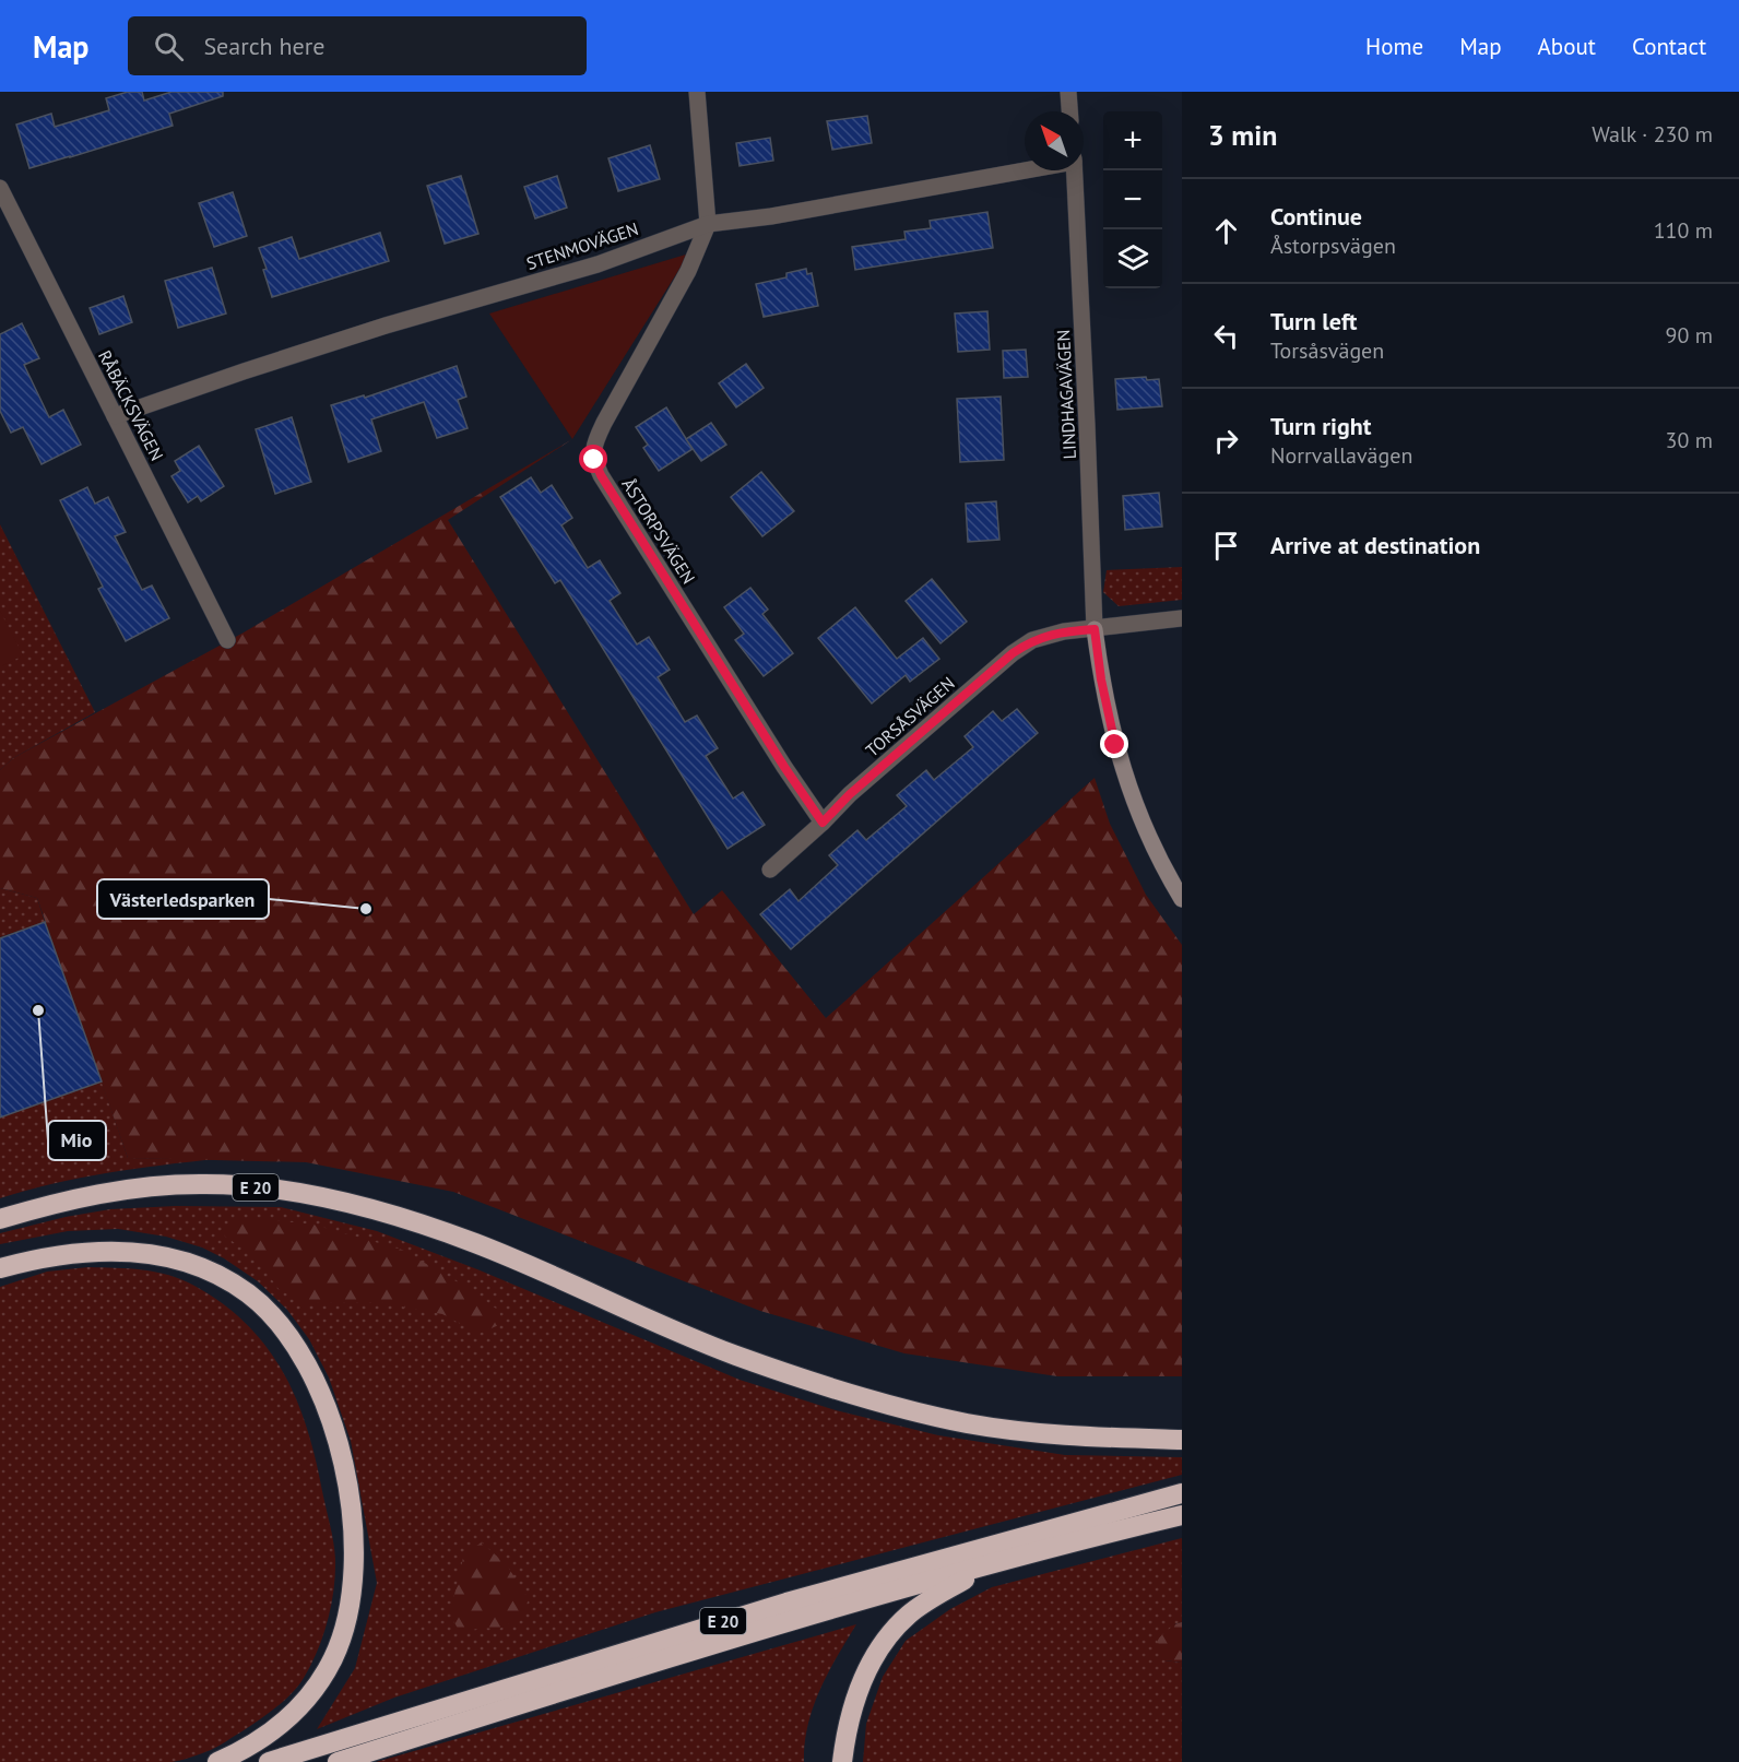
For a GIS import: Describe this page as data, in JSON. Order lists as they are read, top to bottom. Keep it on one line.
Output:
{"streets":{"highway":["E 20"],"street":["STENMOVÄGEN","LINDHAGAVÄGEN","RÅBÄCKSVÄGEN","ÅSTORPSVÄGEN","TORSÅSVÄGEN"]},"crossings":[["STENMOVÄGEN","RÅBÄCKSVÄGEN"],["STENMOVÄGEN","ÅSTORPSVÄGEN"],["LINDHAGAVÄGEN","TORSÅSVÄGEN"],["ÅSTORPSVÄGEN","TORSÅSVÄGEN"]],"places":["Västerledsparken","Mio"],"north":"top left","page":{"header":"Map","search":"Search here","nav":["Home","Map","About","Contact"],"heading":["3 min","Walk · 230 m"],"map_buttons":["+","−"],"list":[["Continue","Åstorpsvägen","110 m"],["Turn left","Torsåsvägen","90 m"],["Turn right","Norrvallavägen","30 m"],"Arrive at destination"]}}
